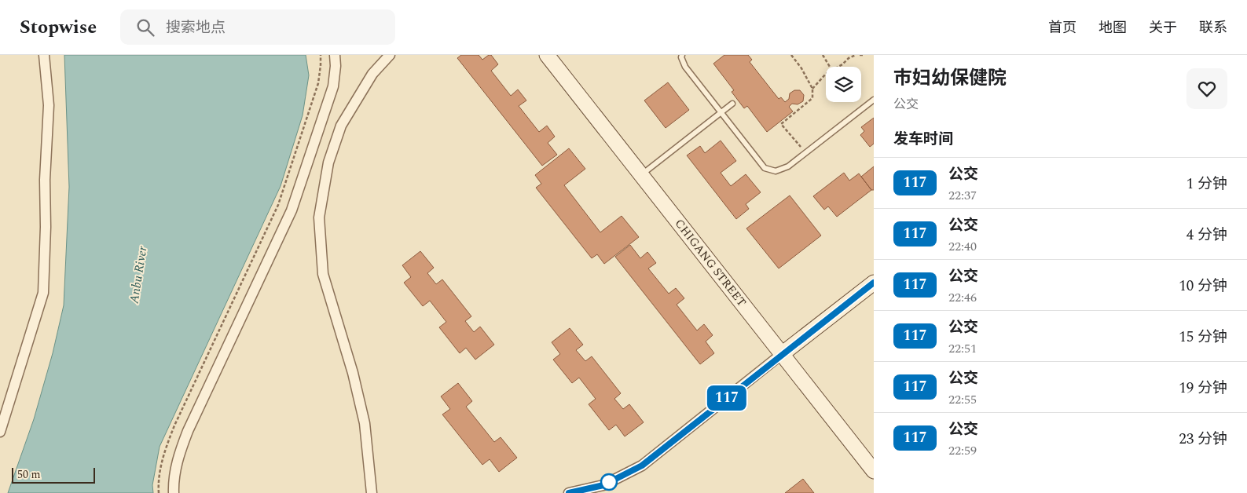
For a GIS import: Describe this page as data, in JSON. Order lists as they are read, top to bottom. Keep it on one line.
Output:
{"streets":{"street":["CHIGANG STREET"]},"water":["Anbu River"],"lines":["bus line 117"],"scale_bar":"50 m","page":{"header":"Stopwise","search":"搜索地点","nav":["首页","地图","关于","联系"],"on_map":"117","heading":[["巿妇幼保健院","公交"],"发车时间"],"list":[{"mark":"117","name":"公交","note":"22:37","value":"1 分钟"},{"mark":"117","name":"公交","note":"22:40","value":"4 分钟"},{"mark":"117","name":"公交","note":"22:46","value":"10 分钟"},{"mark":"117","name":"公交","note":"22:51","value":"15 分钟"},{"mark":"117","name":"公交","note":"22:55","value":"19 分钟"},{"mark":"117","name":"公交","note":"22:59","value":"23 分钟"}],"scale":"50 m"}}
